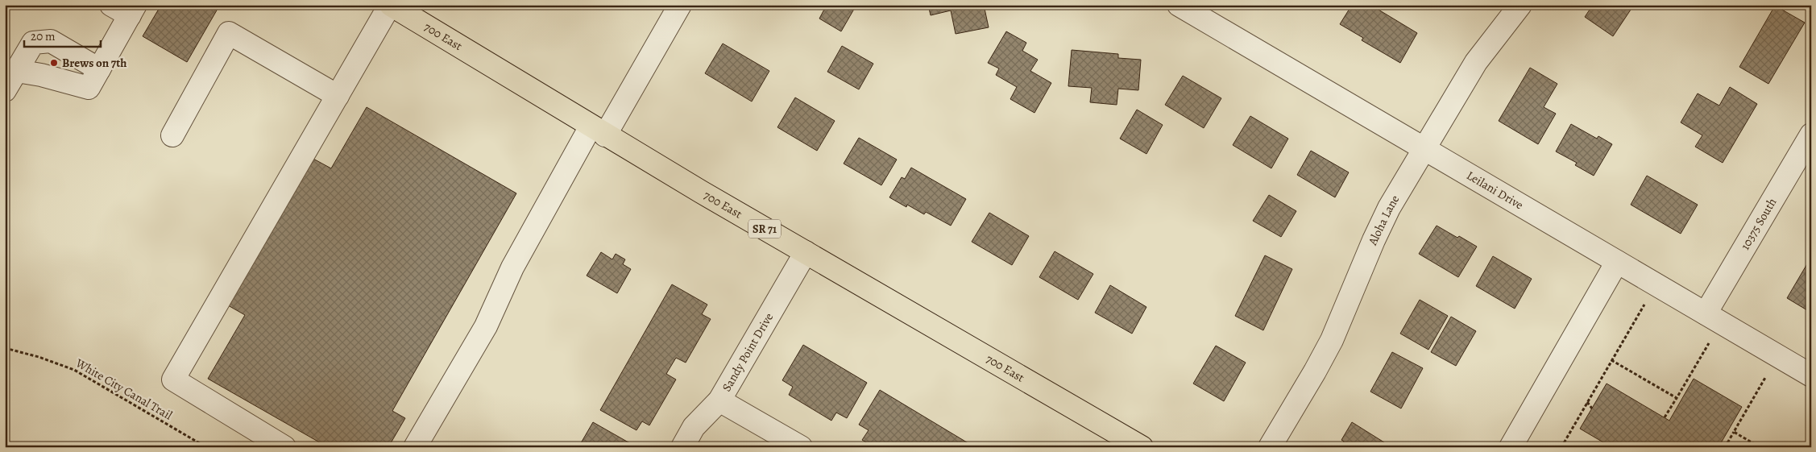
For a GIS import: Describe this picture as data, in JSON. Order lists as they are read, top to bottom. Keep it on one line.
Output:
{"streets":{"main road":["700 East","SR 71"],"street":["Leilani Drive","Aloha Lane","10375 South","Sandy Point Drive"],"path":["White City Canal Trail"]},"crossings":[["700 East","Sandy Point Drive"],["Leilani Drive","Aloha Lane"],["Leilani Drive","10375 South"]],"places":["Brews on 7th"],"scale_bar":"20 m"}
